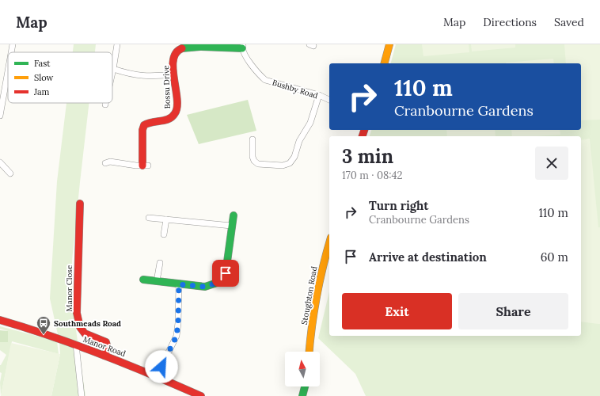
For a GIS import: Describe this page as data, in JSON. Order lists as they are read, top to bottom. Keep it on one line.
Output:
{"streets":{"street":["Bossu Drive","Bushby Road","Manor Close","Stoughton Road","Manor Road"]},"crossings":[["Bossu Drive","Bushby Road"],["Manor Close","Manor Road"]],"places":{"bus stop":["Southmeads Road"]},"legend":["Fast","Slow","Jam"],"north":"top","page":{"header":"Map","nav":["Map","Directions","Saved"],"turn":["110 m","Cranbourne Gardens"],"heading":["3 min","170 m · 08:42"],"list":[{"name":"Turn right","note":"Cranbourne Gardens","value":"110 m"},{"name":"Arrive at destination","value":"60 m"}],"buttons":["Exit","Share"]}}
